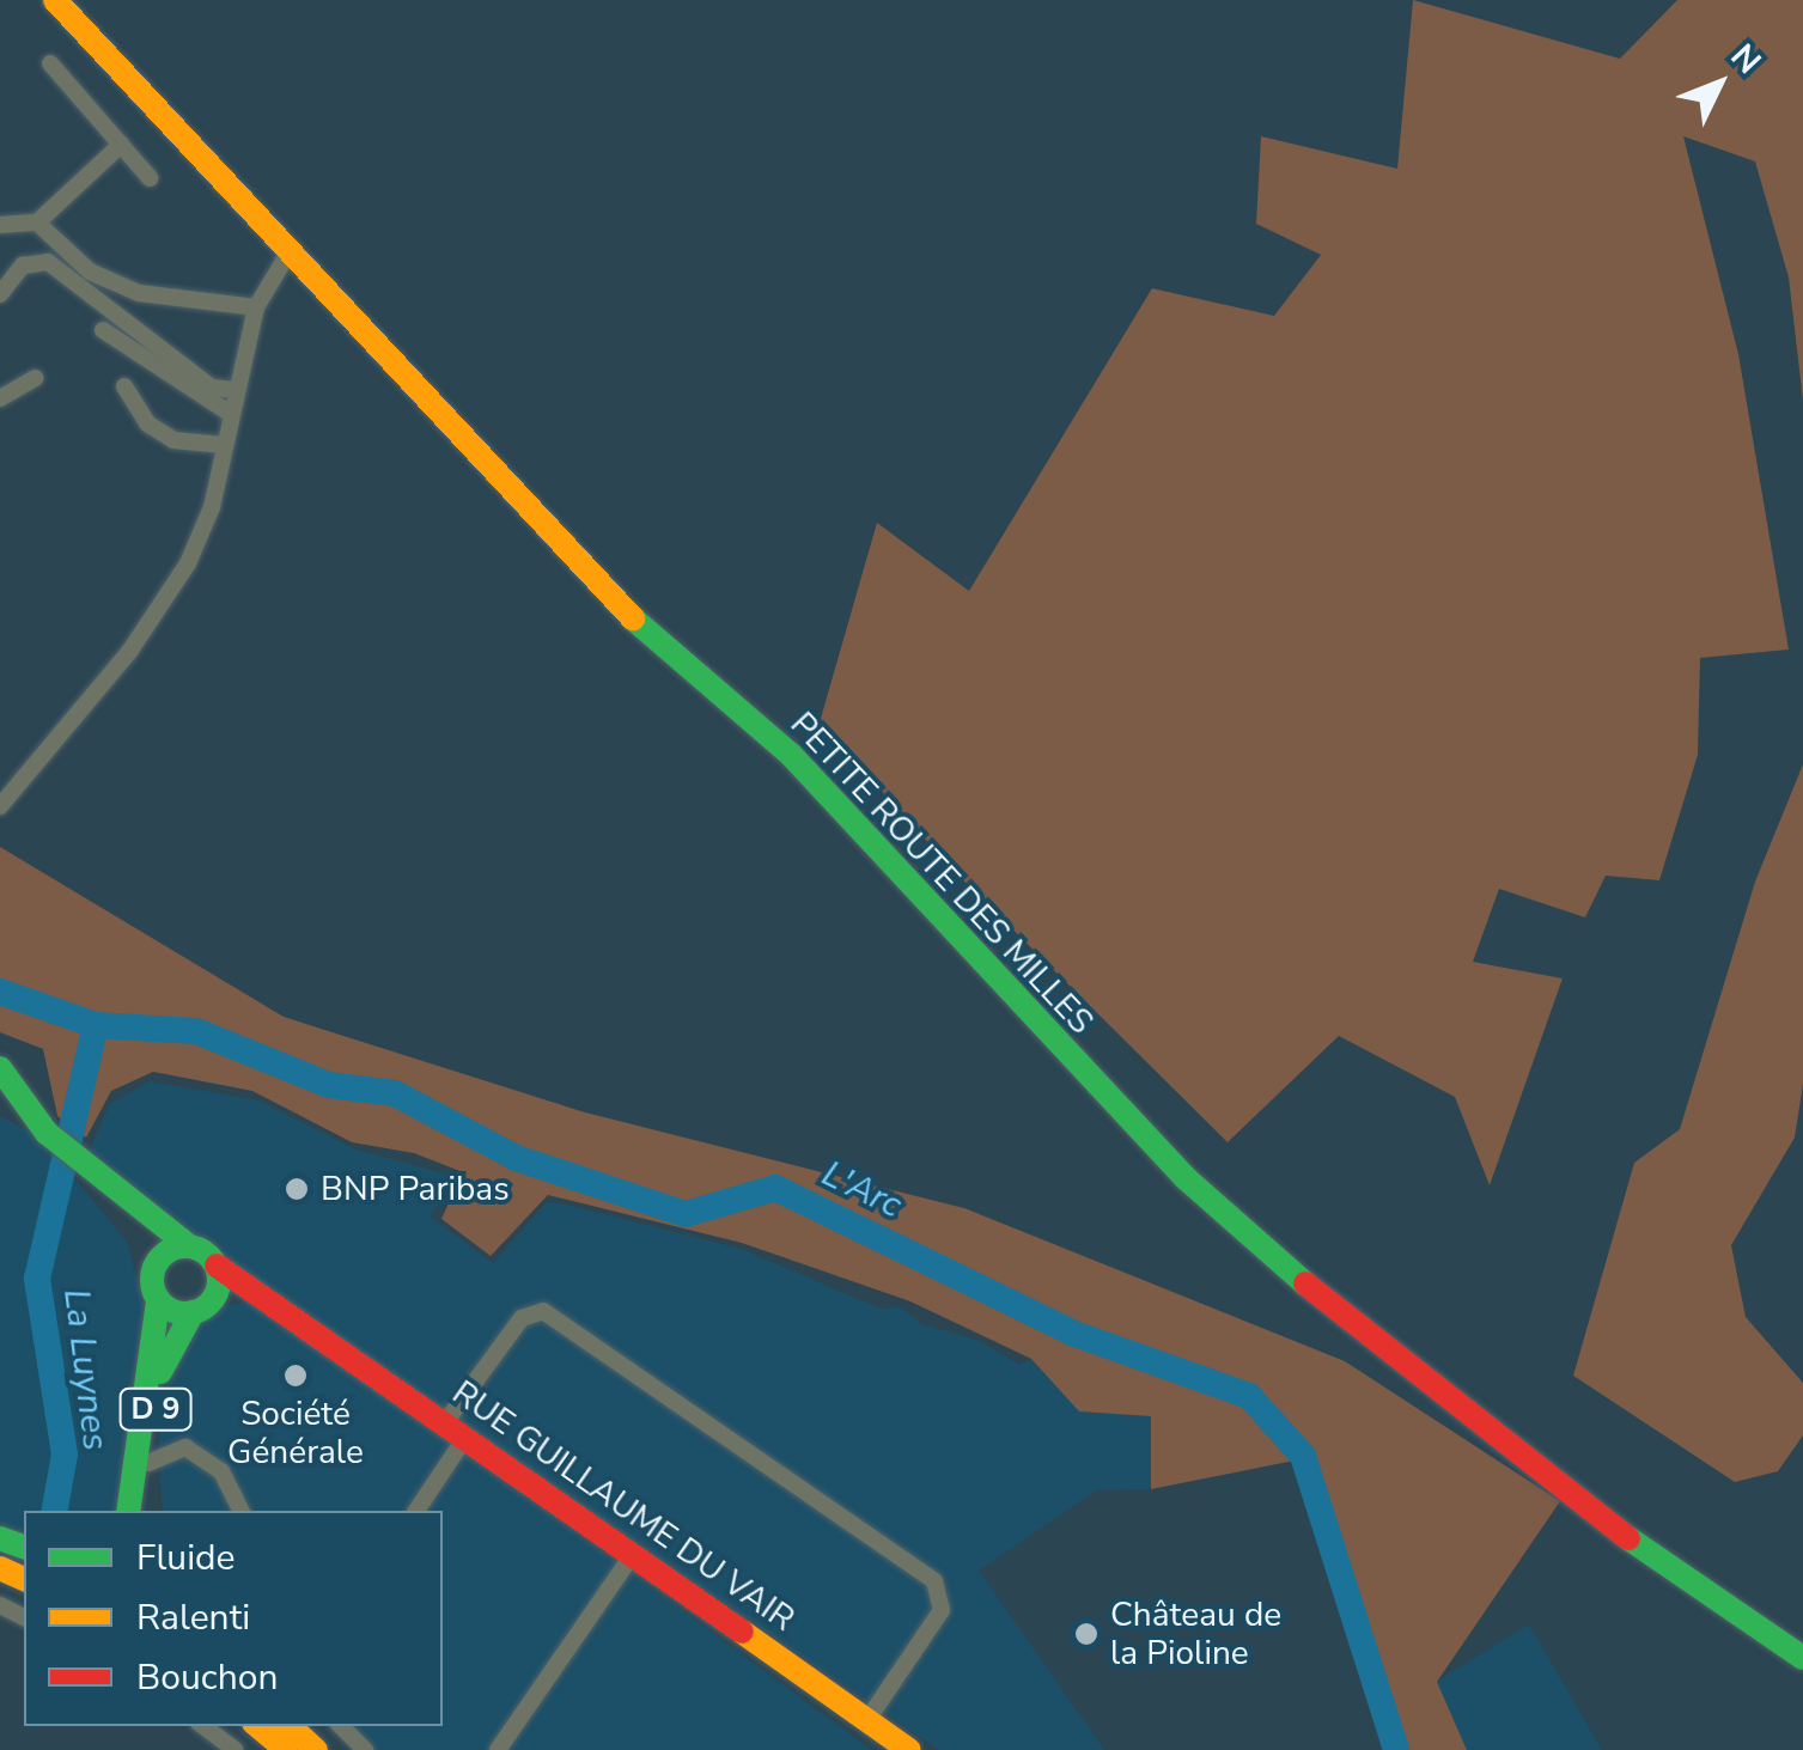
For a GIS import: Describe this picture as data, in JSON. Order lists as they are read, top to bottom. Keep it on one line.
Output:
{"streets":{"main road":["PETITE ROUTE DES MILLES","D 9","RUE GUILLAUME DU VAIR"]},"crossings":[["D 9","RUE GUILLAUME DU VAIR"]],"water":["L'Arc","La Luynes"],"places":["BNP Paribas","Société Générale","Château de la Pioline"],"legend":["Fluide","Ralenti","Bouchon"],"north":"top right"}
